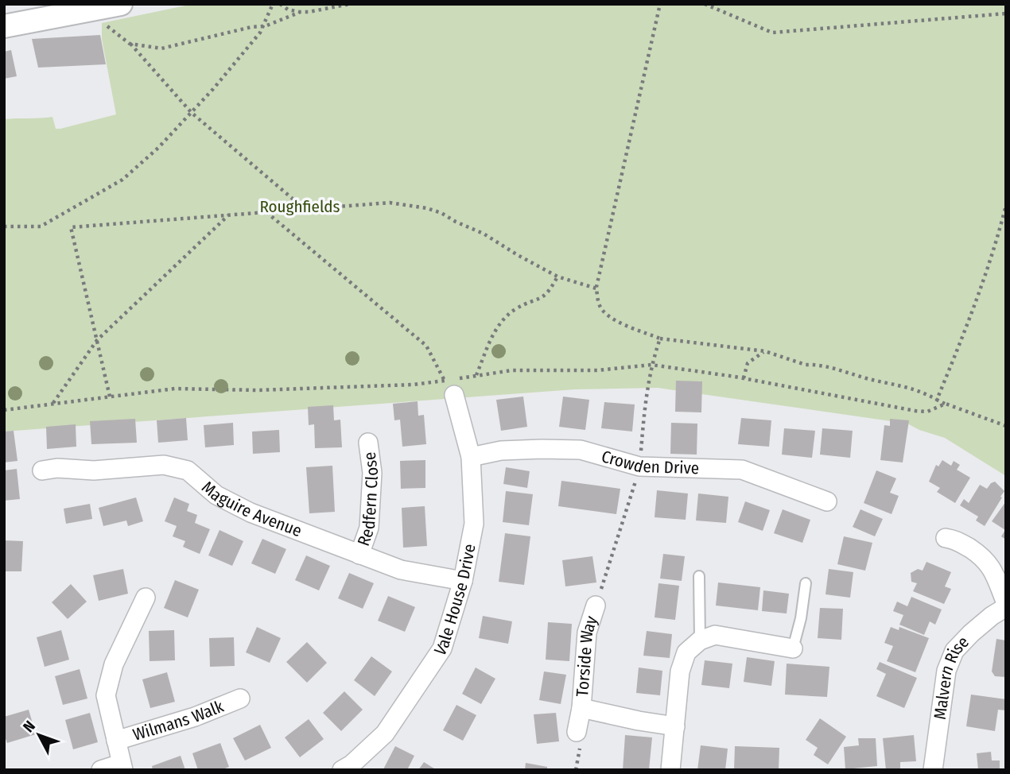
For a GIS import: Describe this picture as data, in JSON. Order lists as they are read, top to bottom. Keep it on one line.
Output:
{"streets":{"street":["Crowden Drive","Redfern Close","Maguire Avenue","Vale House Drive","Torside Way","Malvern Rise","Wilmans Walk"]},"crossings":[["Crowden Drive","Vale House Drive"],["Redfern Close","Maguire Avenue"],["Maguire Avenue","Vale House Drive"]],"parks":["Roughfields"],"north":"top left"}
